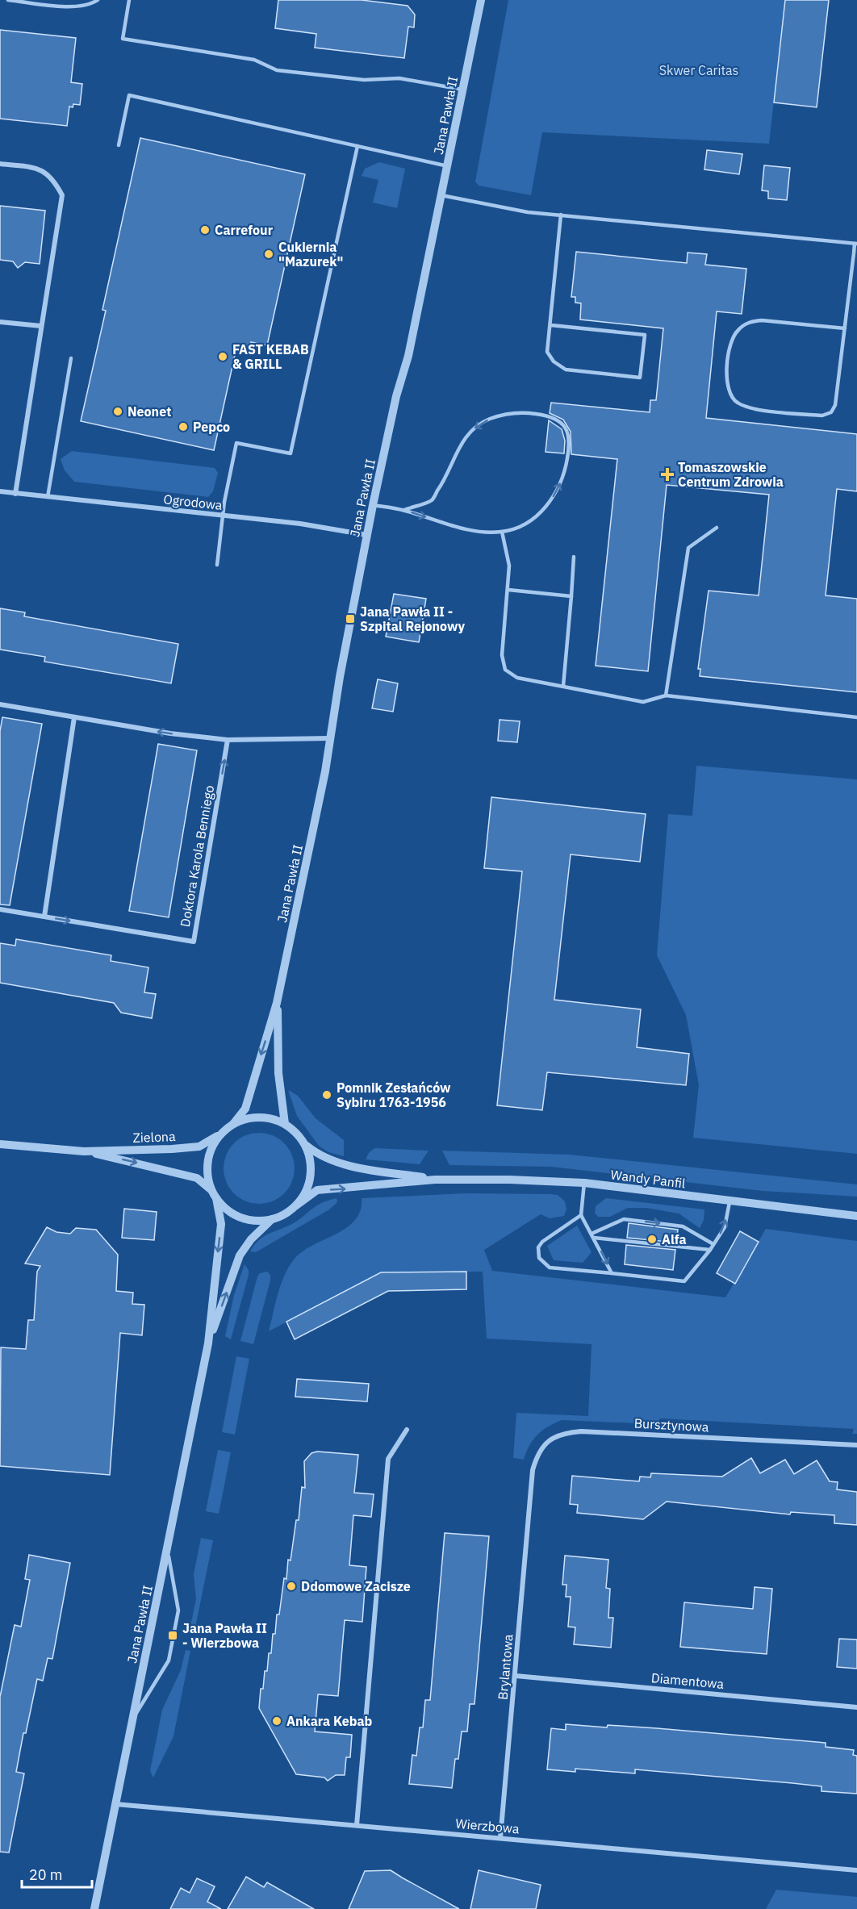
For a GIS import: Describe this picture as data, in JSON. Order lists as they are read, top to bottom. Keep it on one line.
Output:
{"streets":{"street":["Jana Pawła II","Ogrodowa","Doktora Karola Benniego","Zielona","Wandy Panfil","Bursztynowa","Brylantowa","Diamentowa","Wierzbowa"]},"crossings":[["Jana Pawła II","Ogrodowa"],["Jana Pawła II","Zielona"],["Jana Pawła II","Wandy Panfil"],["Jana Pawła II","Wierzbowa"],["Zielona","Wandy Panfil"],["Bursztynowa","Brylantowa"],["Brylantowa","Diamentowa"],["Brylantowa","Wierzbowa"]],"one_way":["Zielona"],"parks":["Skwer Caritas"],"places":{"other":["Carrefour","Cukiernia \"Mazurek\"","FAST KEBAB & GRILL","Neonet","Pepco","Pomnik Zesłańców Sybiru 1763-1956","Alfa","Ddomowe Zacisze","Ankara Kebab"],"health":["Tomaszowskie Centrum Zdrowia"],"transit":["Jana Pawła II - Szpital Rejonowy","Jana Pawła II - Wierzbowa"]},"scale_bar":"20 m"}
